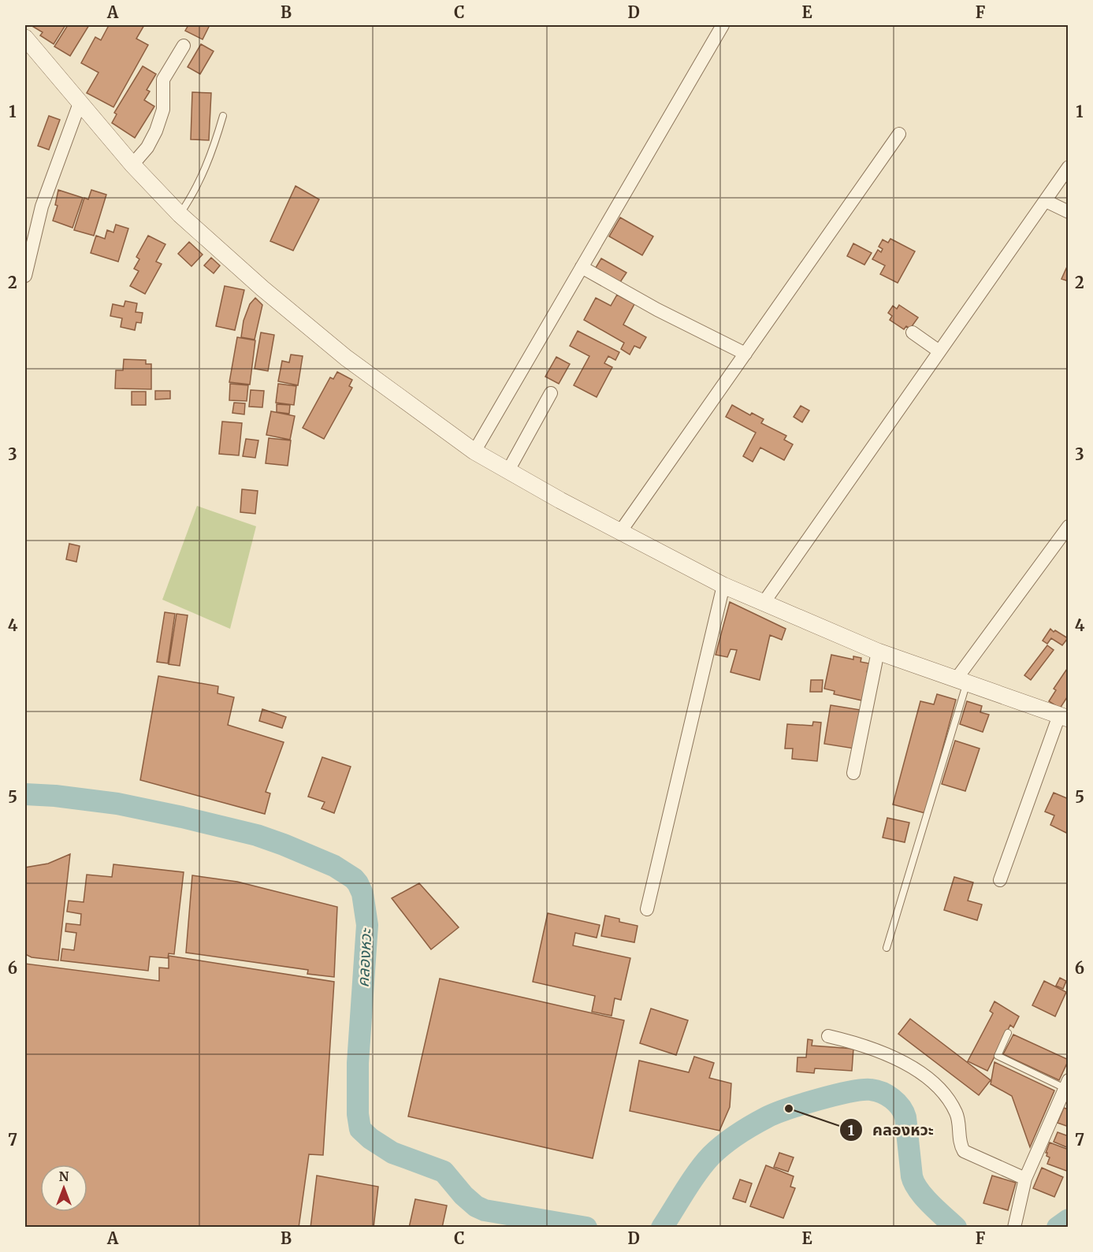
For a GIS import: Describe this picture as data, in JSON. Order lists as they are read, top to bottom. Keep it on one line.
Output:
{"water":["คลองหวะ"],"places":["คลองหวะ"],"north":"top","grid":{"columns":["A","B","C","D","E","F"],"rows":["1","2","3","4","5","6","7"]}}
